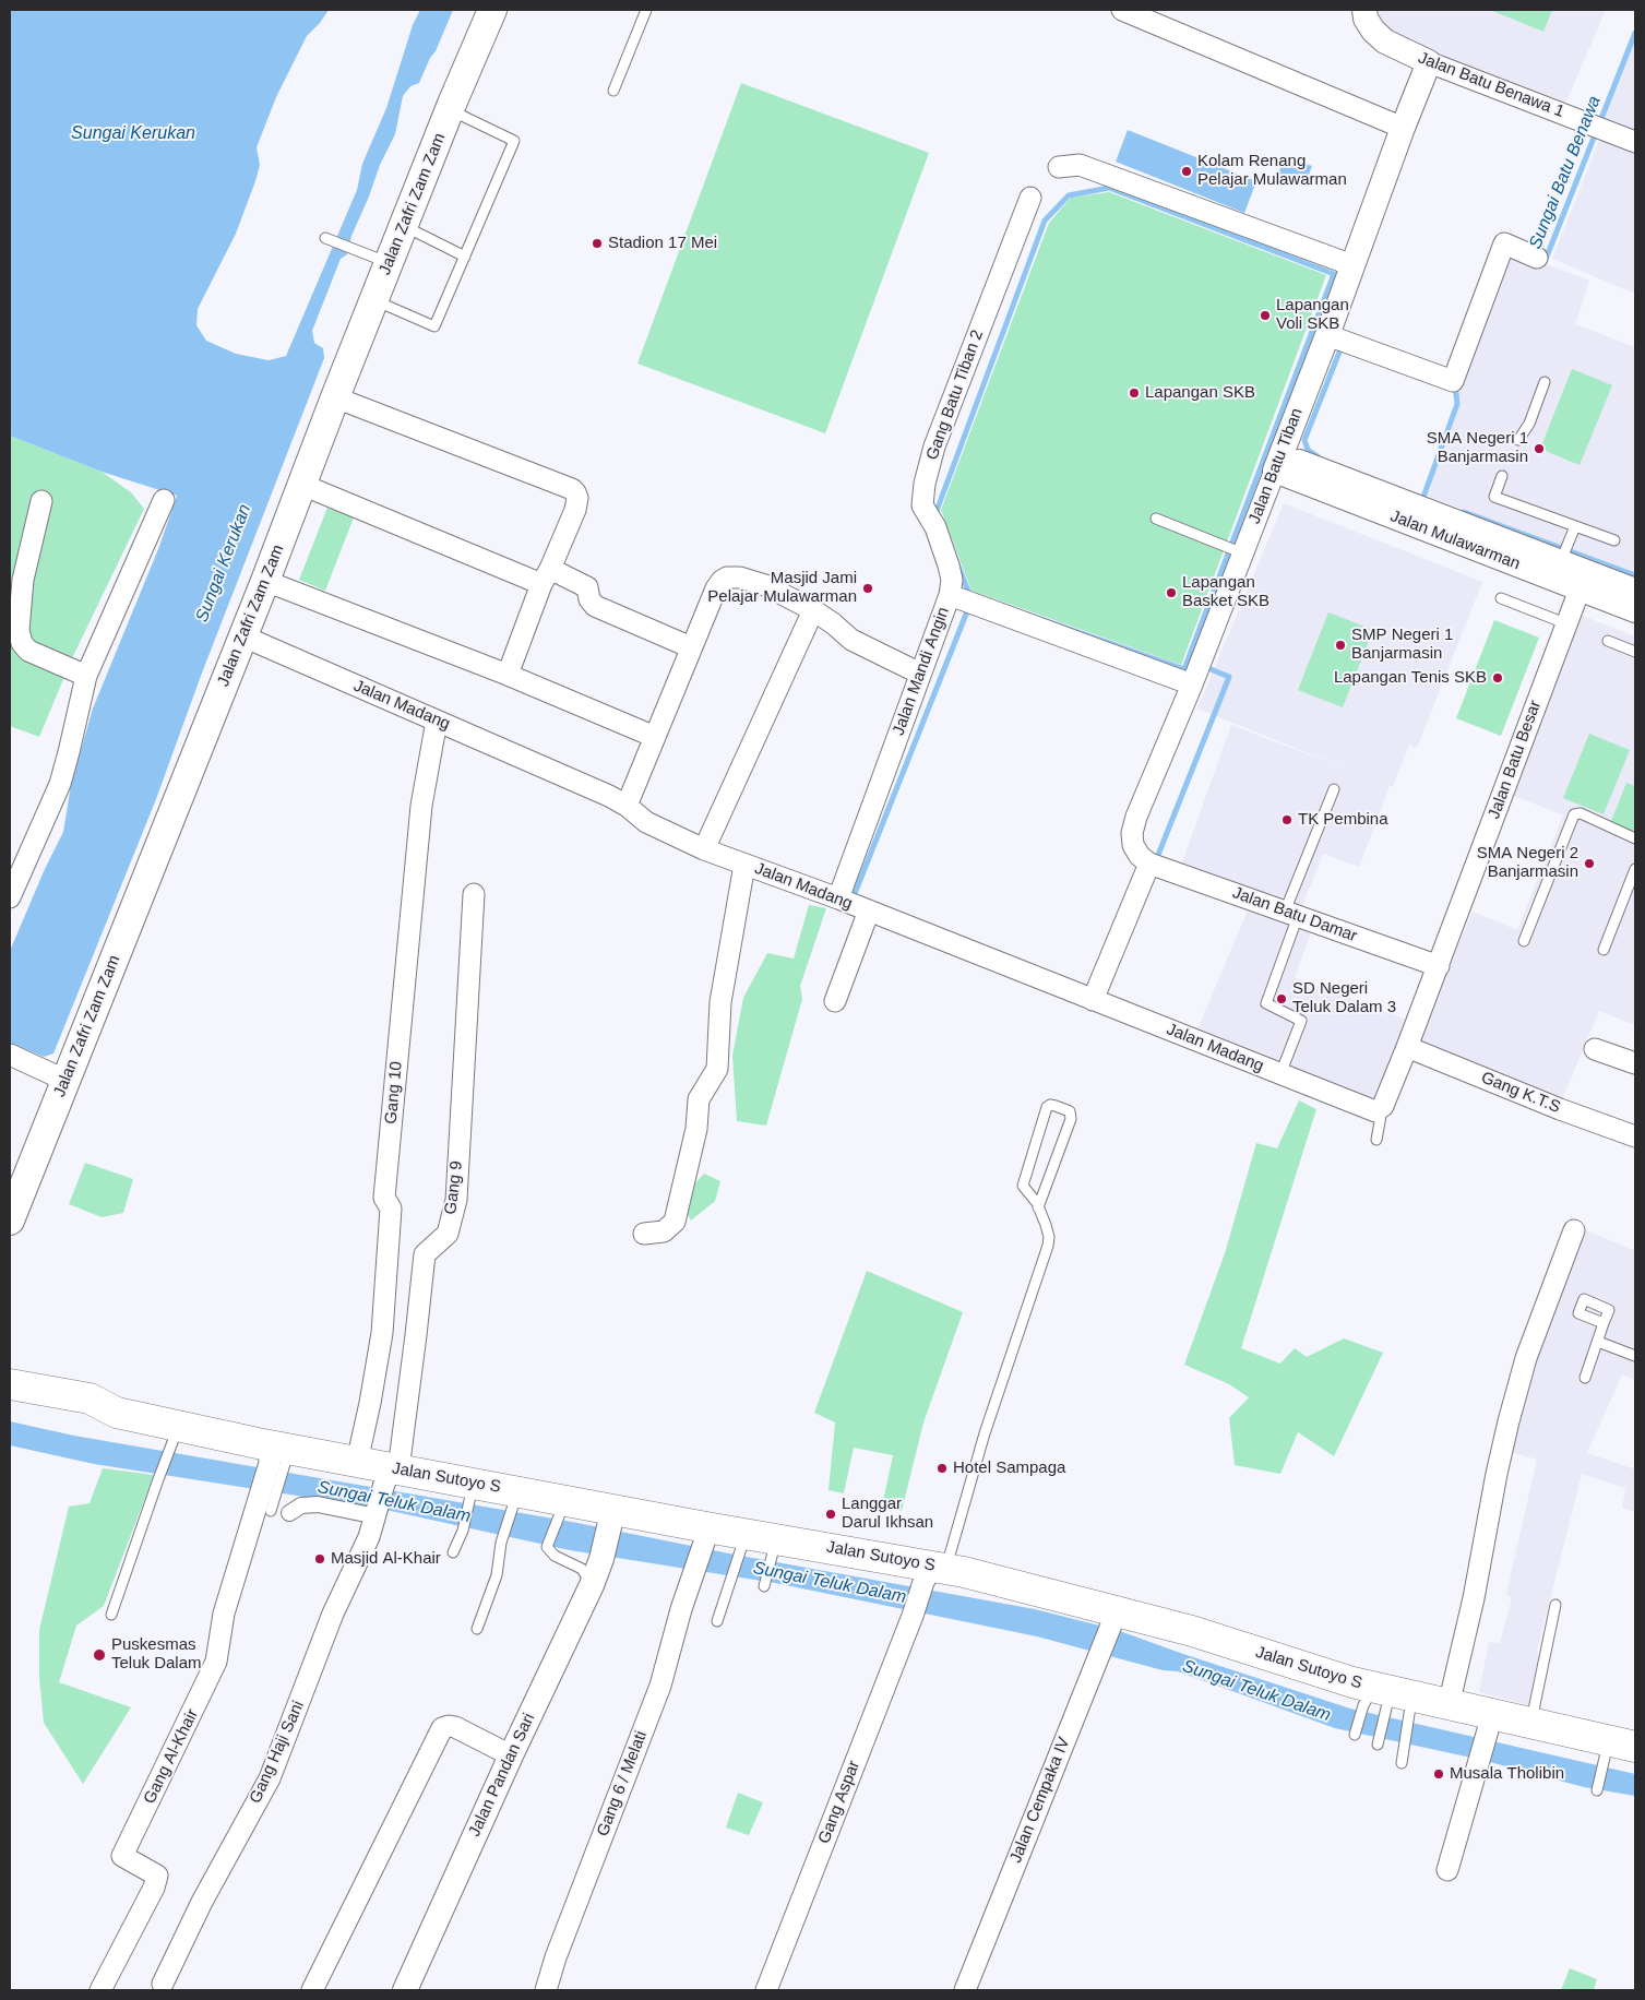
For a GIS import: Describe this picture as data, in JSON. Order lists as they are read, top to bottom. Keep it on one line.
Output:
{"streets":{"highway":["Jalan Sutoyo S"],"main road":["Jalan Zafri Zam Zam"],"street":["Jalan Batu Benawa 1","Gang Batu Tiban 2","Jalan Batu Tiban","Jalan Mulawarman","Jalan Mandi Angin","Jalan Madang","Jalan Batu Besar","Jalan Batu Damar","Gang 10","Gang K.T.S","Gang 9","Gang Haji Sani","Gang Al-Khair","Jalan Pandan Sari","Gang 6 / Melati","Jalan Cempaka IV","Gang Aspar"]},"crossings":[["Jalan Batu Benawa 1","Jalan Batu Tiban"],["Jalan Zafri Zam Zam","Jalan Madang"],["Gang Batu Tiban 2","Jalan Mandi Angin"],["Jalan Batu Tiban","Jalan Mulawarman"],["Jalan Batu Tiban","Jalan Mandi Angin"],["Jalan Batu Tiban","Jalan Batu Damar"],["Jalan Mulawarman","Jalan Batu Besar"],["Jalan Mandi Angin","Jalan Madang"],["Jalan Madang","Jalan Batu Besar"],["Jalan Madang","Gang 10"],["Jalan Batu Besar","Jalan Batu Damar"],["Jalan Batu Besar","Gang K.T.S"],["Gang 10","Jalan Sutoyo S"],["Gang 9","Jalan Sutoyo S"],["Gang 9","Gang Haji Sani"],["Jalan Sutoyo S","Jalan Pandan Sari"],["Jalan Sutoyo S","Gang 6 / Melati"],["Jalan Sutoyo S","Jalan Cempaka IV"],["Jalan Sutoyo S","Gang Aspar"]],"water":["Sungai Kerukan","Sungai Batu Benawa","Sungai Teluk Dalam"],"places":["Kolam Renang Pelajar Mulawarman","Stadion 17 Mei","Lapangan Voli SKB","Lapangan SKB","SMA Negeri 1 Banjarmasin","Masjid Jami Pelajar Mulawarman","Lapangan Basket SKB","SMP Negeri 1 Banjarmasin","Lapangan Tenis SKB","TK Pembina","SMA Negeri 2 Banjarmasin","SD Negeri Teluk Dalam 3","Hotel Sampaga","Langgar Darul Ikhsan","Masjid Al-Khair","Puskesmas Teluk Dalam","Musala Tholibin"]}
